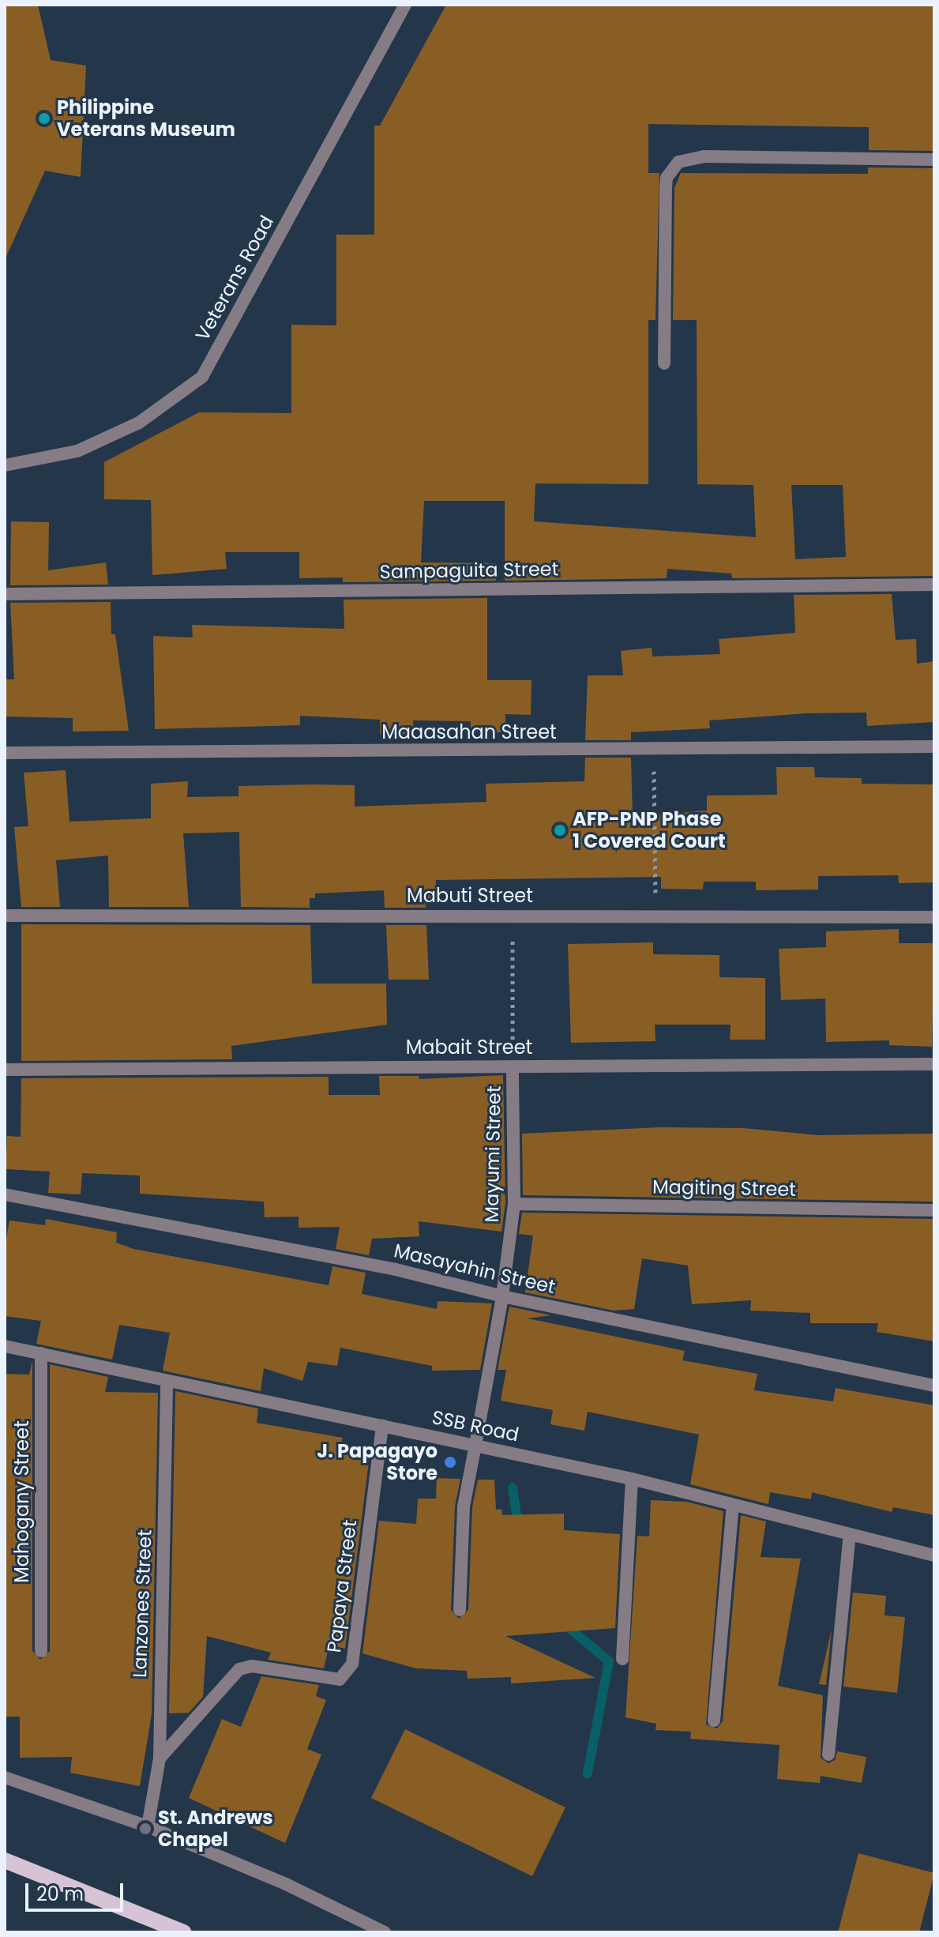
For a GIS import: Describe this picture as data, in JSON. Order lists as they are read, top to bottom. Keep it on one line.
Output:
{"streets":{"street":["Veterans Road","Sampaguita Street","Maaasahan Street","Mabuti Street","Mabait Street","Mayumi Street","Magiting Street","Masayahin Street","SSB Road","Mahogany Street","Papaya Street","Lanzones Street"]},"crossings":[["Mabait Street","Mayumi Street"],["Mayumi Street","Magiting Street"],["Mayumi Street","Masayahin Street"],["Mayumi Street","SSB Road"],["SSB Road","Mahogany Street"],["SSB Road","Papaya Street"],["SSB Road","Lanzones Street"],["Papaya Street","Lanzones Street"]],"places":["Philippine Veterans Museum","AFP-PNP Phase 1 Covered Court","J. Papagayo Store","St. Andrews Chapel"],"scale_bar":"20 m"}
